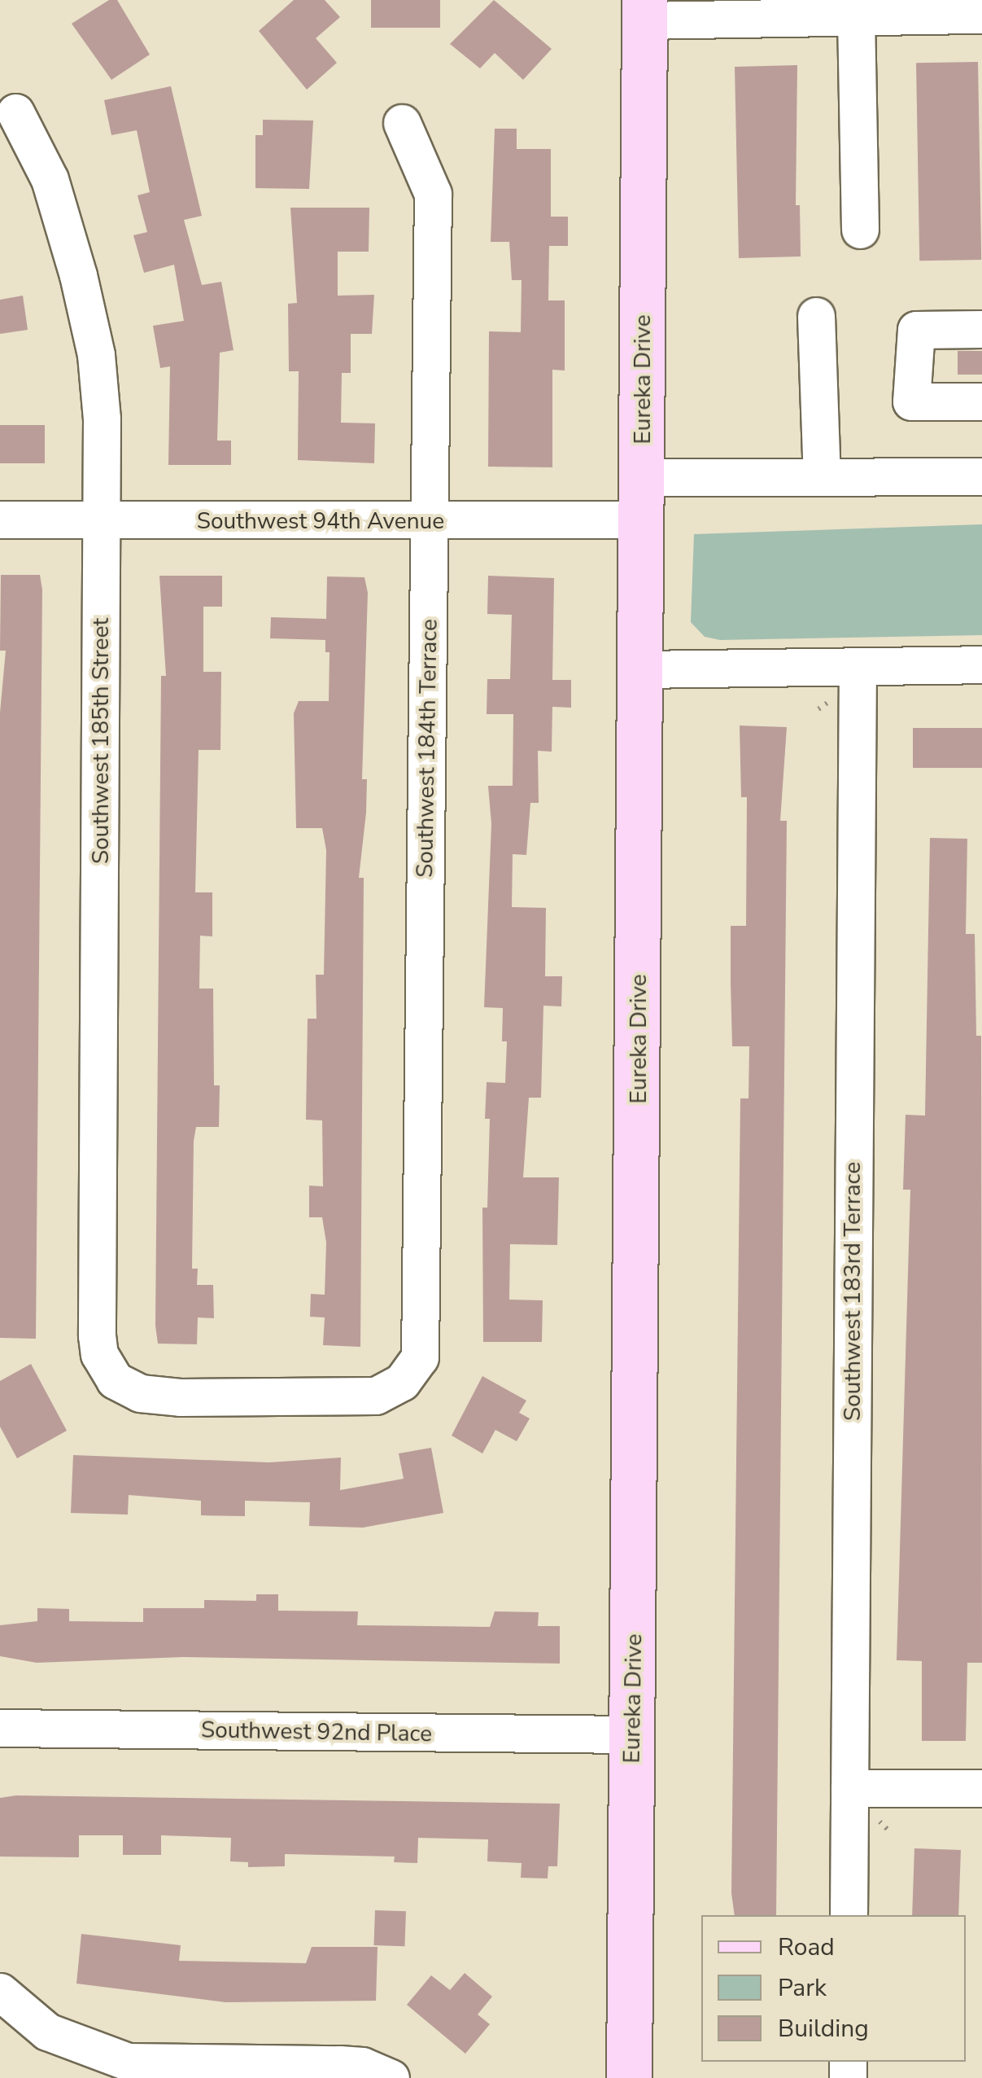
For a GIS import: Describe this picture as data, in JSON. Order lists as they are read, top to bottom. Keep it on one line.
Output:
{"streets":{"main road":["Eureka Drive"],"street":["Southwest 94th Avenue","Southwest 185th Street","Southwest 184th Terrace","Southwest 183rd Terrace","Southwest 92nd Place"]},"crossings":[["Eureka Drive","Southwest 94th Avenue"],["Eureka Drive","Southwest 92nd Place"],["Southwest 94th Avenue","Southwest 185th Street"],["Southwest 94th Avenue","Southwest 184th Terrace"],["Southwest 185th Street","Southwest 184th Terrace"]],"legend":["Road","Park","Building"]}
